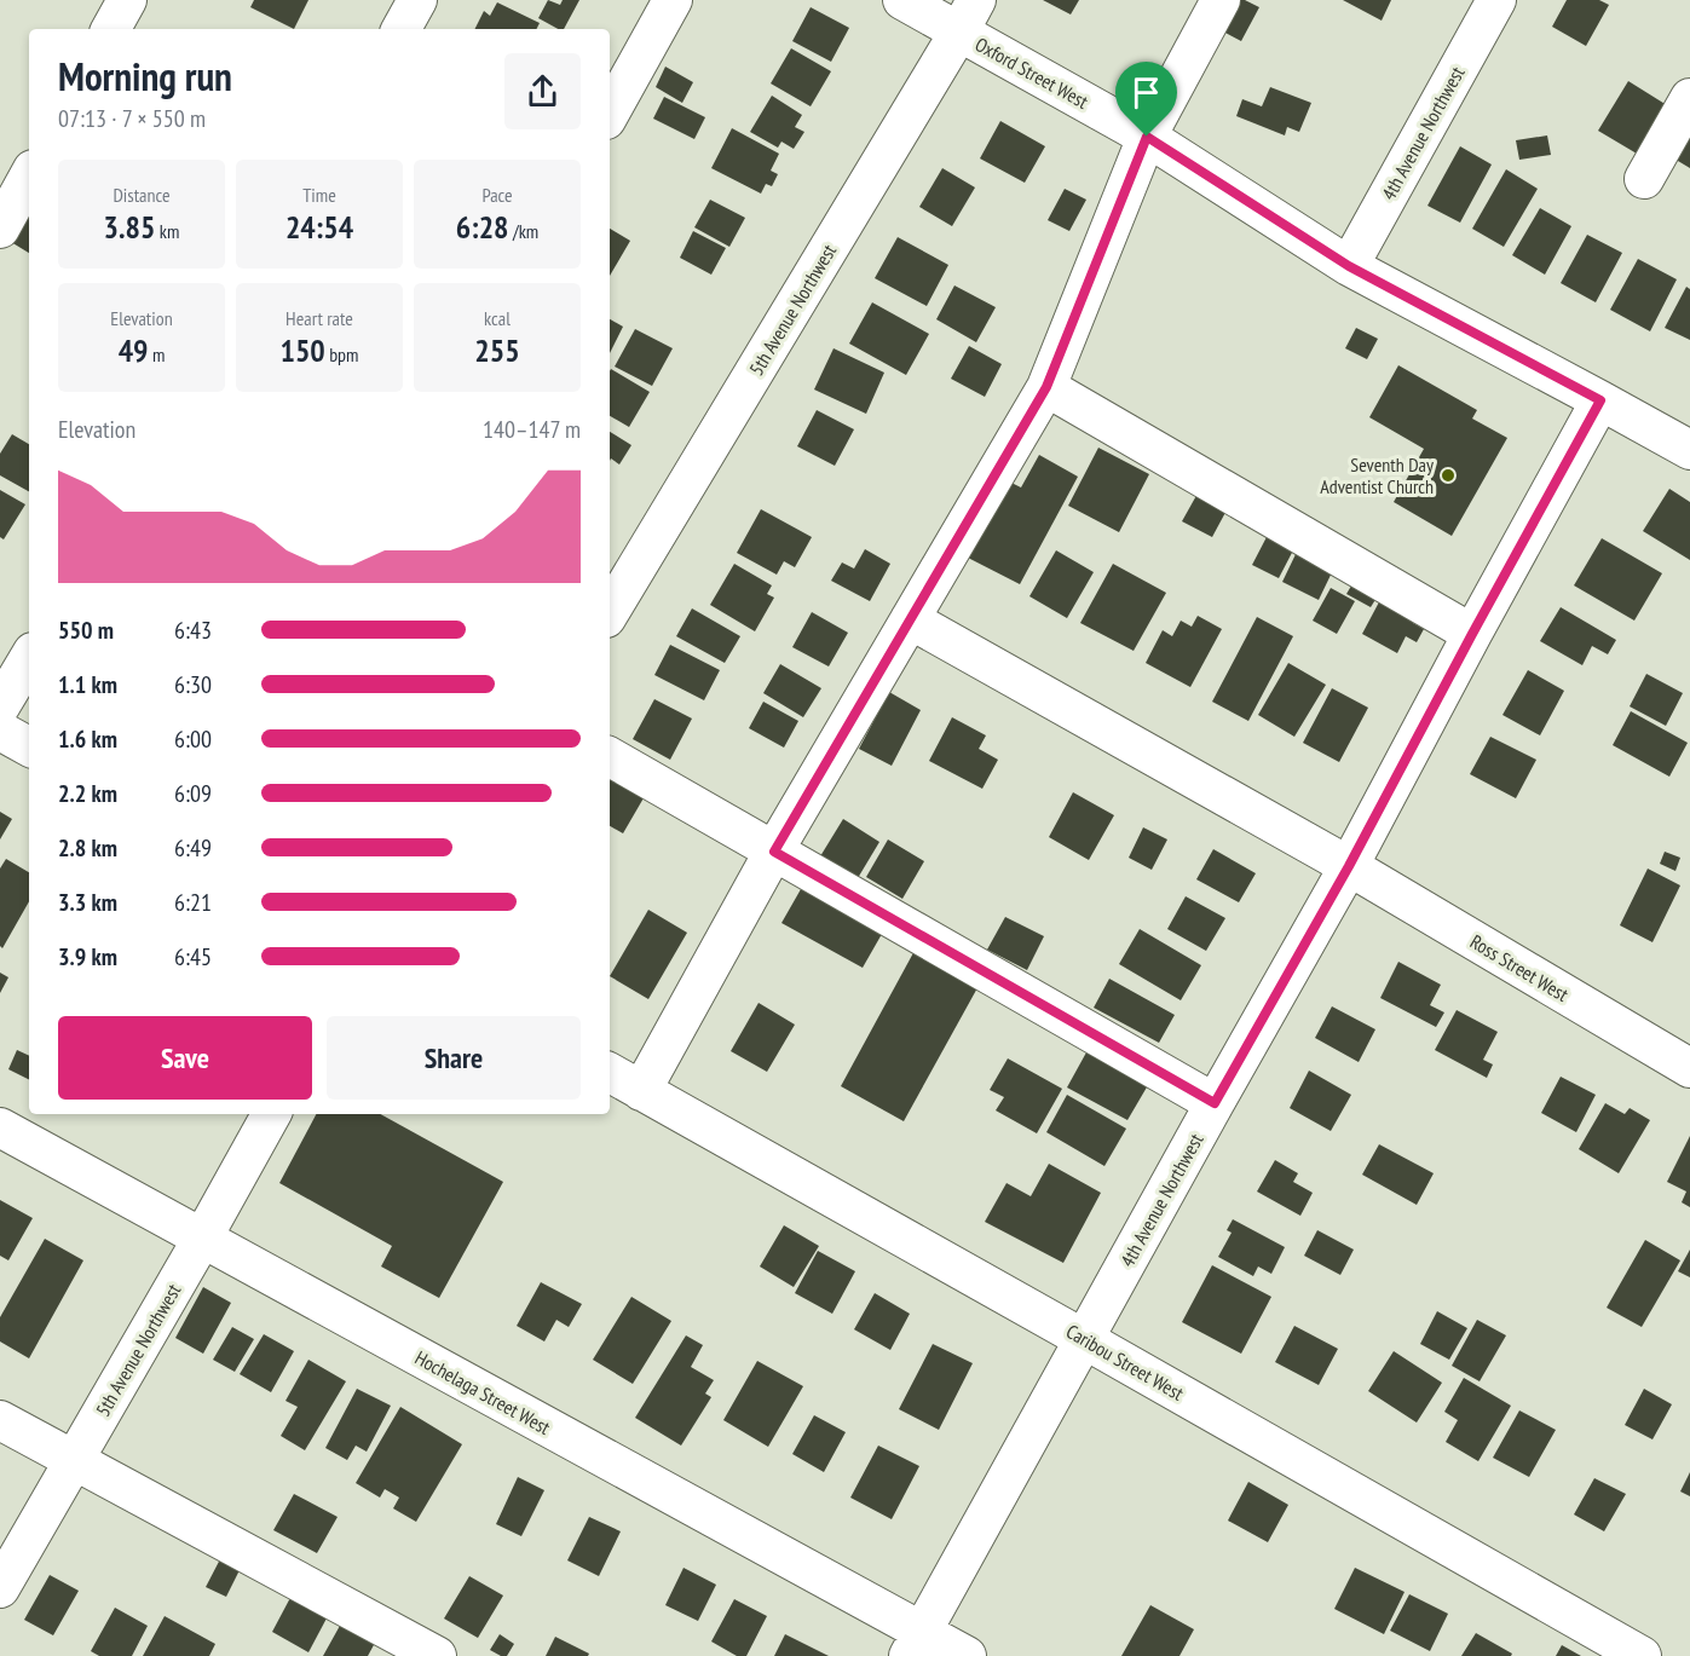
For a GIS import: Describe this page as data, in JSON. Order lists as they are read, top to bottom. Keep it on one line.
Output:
{"streets":{"street":["Oxford Street West","4th Avenue Northwest","5th Avenue Northwest","Ross Street West","Caribou Street West","Hochelaga Street West"]},"crossings":[["Oxford Street West","4th Avenue Northwest"],["Oxford Street West","5th Avenue Northwest"],["4th Avenue Northwest","Ross Street West"],["4th Avenue Northwest","Caribou Street West"],["4th Avenue Northwest","Hochelaga Street West"],["5th Avenue Northwest","Hochelaga Street West"]],"places":["Seventh Day Adventist Church"],"page":{"heading":["Morning run","07:13 · 7 × 550 m"],"stats":[["Distance","3.85 km"],["Time","24:54"],["Pace","6:28 /km"],["Elevation","49 m"],["Heart rate","150 bpm"],["kcal","255"]],"chart":["Elevation","140–147 m"],"list":[{"name":"550 m","note":"6:43"},{"name":"1.1 km","note":"6:30"},{"name":"1.6 km","note":"6:00"},{"name":"2.2 km","note":"6:09"},{"name":"2.8 km","note":"6:49"},{"name":"3.3 km","note":"6:21"},{"name":"3.9 km","note":"6:45"}],"buttons":["Save","Share"]}}
